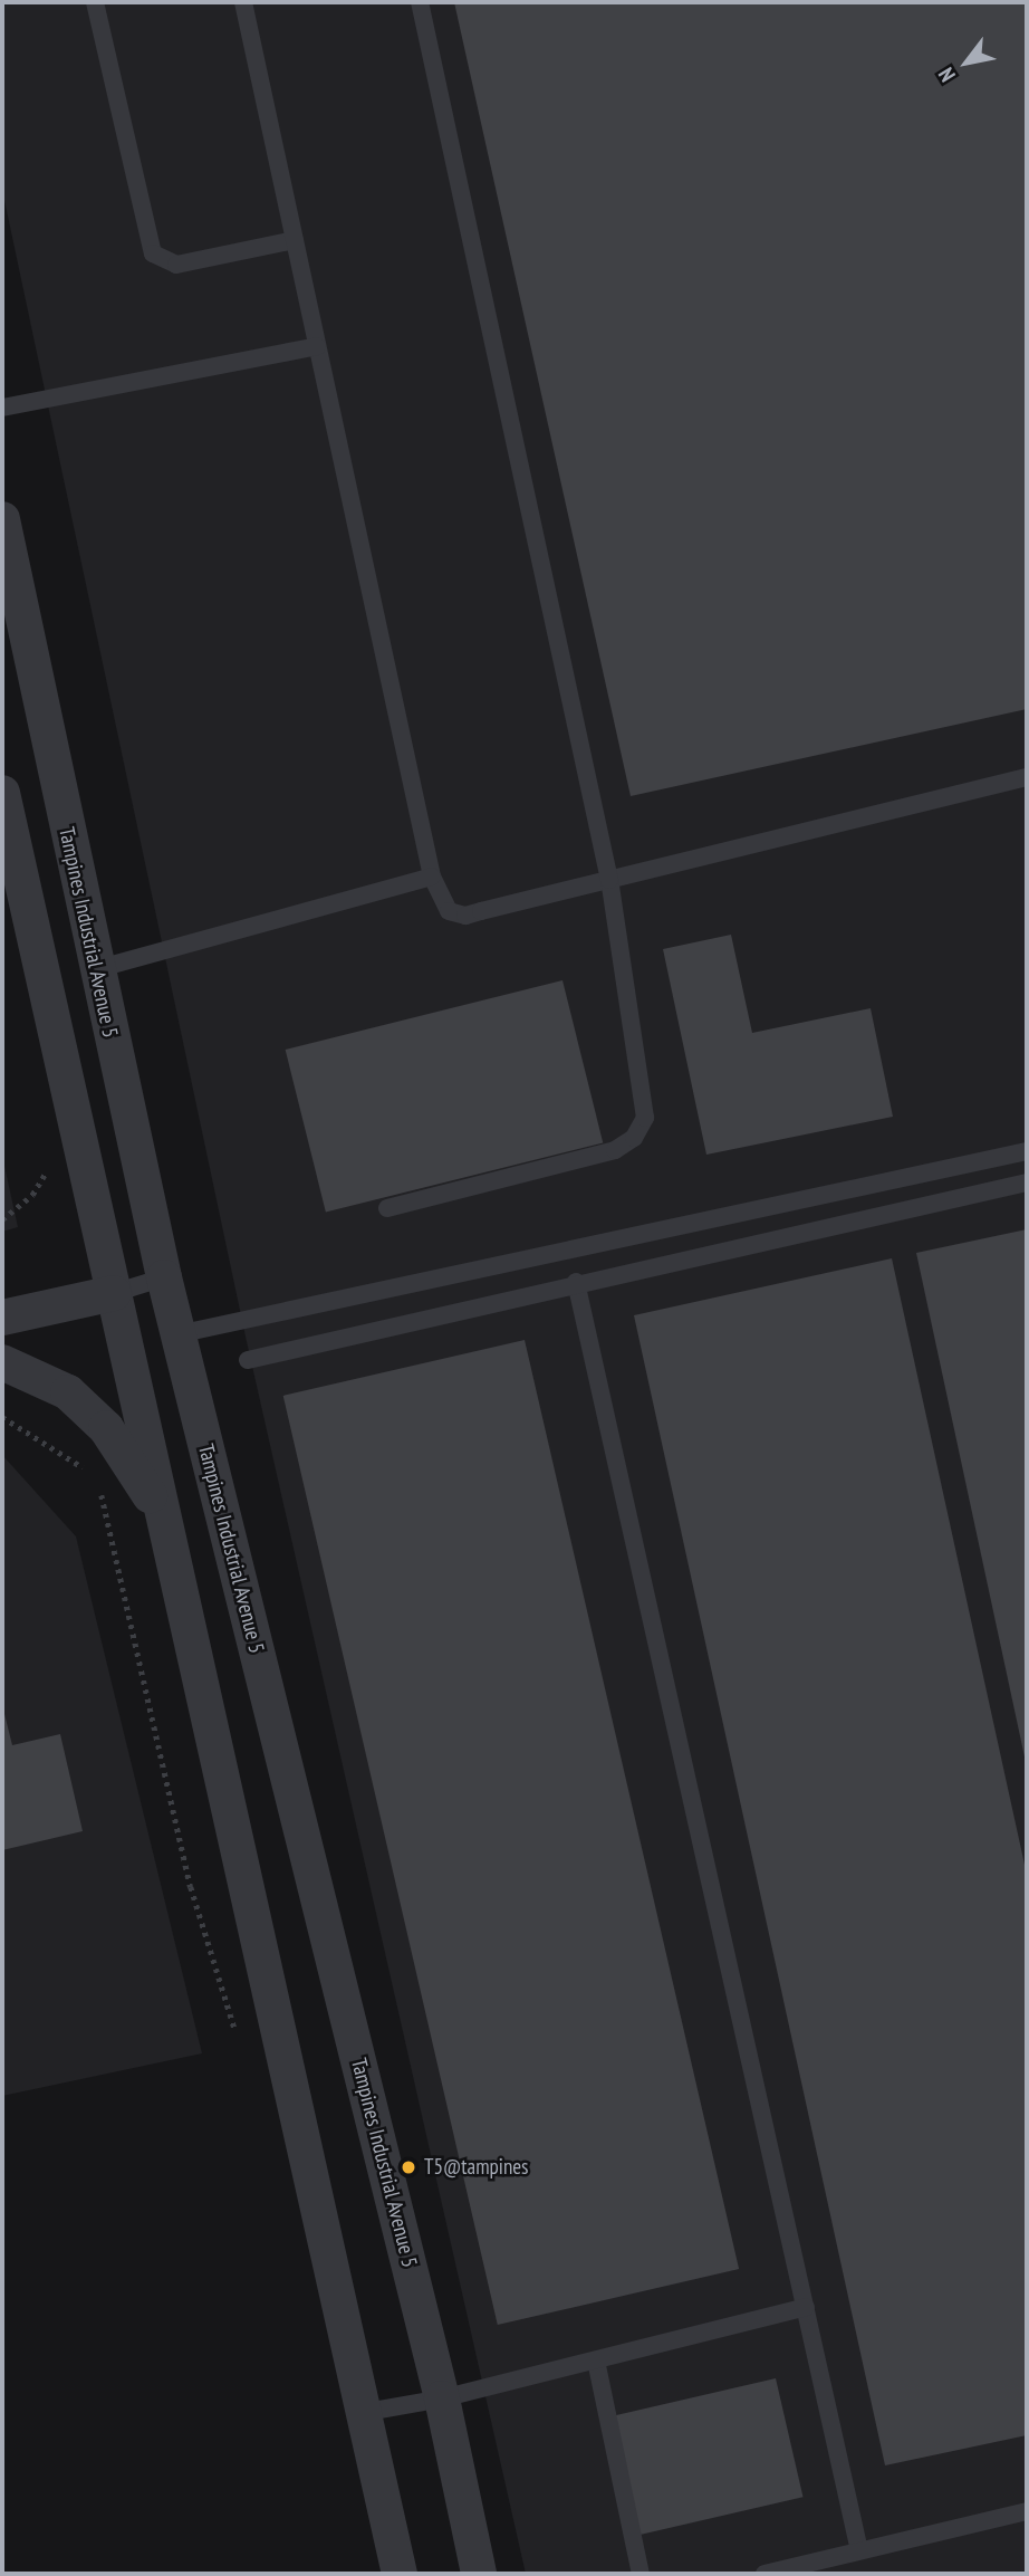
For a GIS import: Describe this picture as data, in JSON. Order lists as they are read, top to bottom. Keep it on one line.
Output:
{"streets":{"street":["Tampines Industrial Avenue 5"]},"places":["T5@tampines"],"north":"bottom left"}
